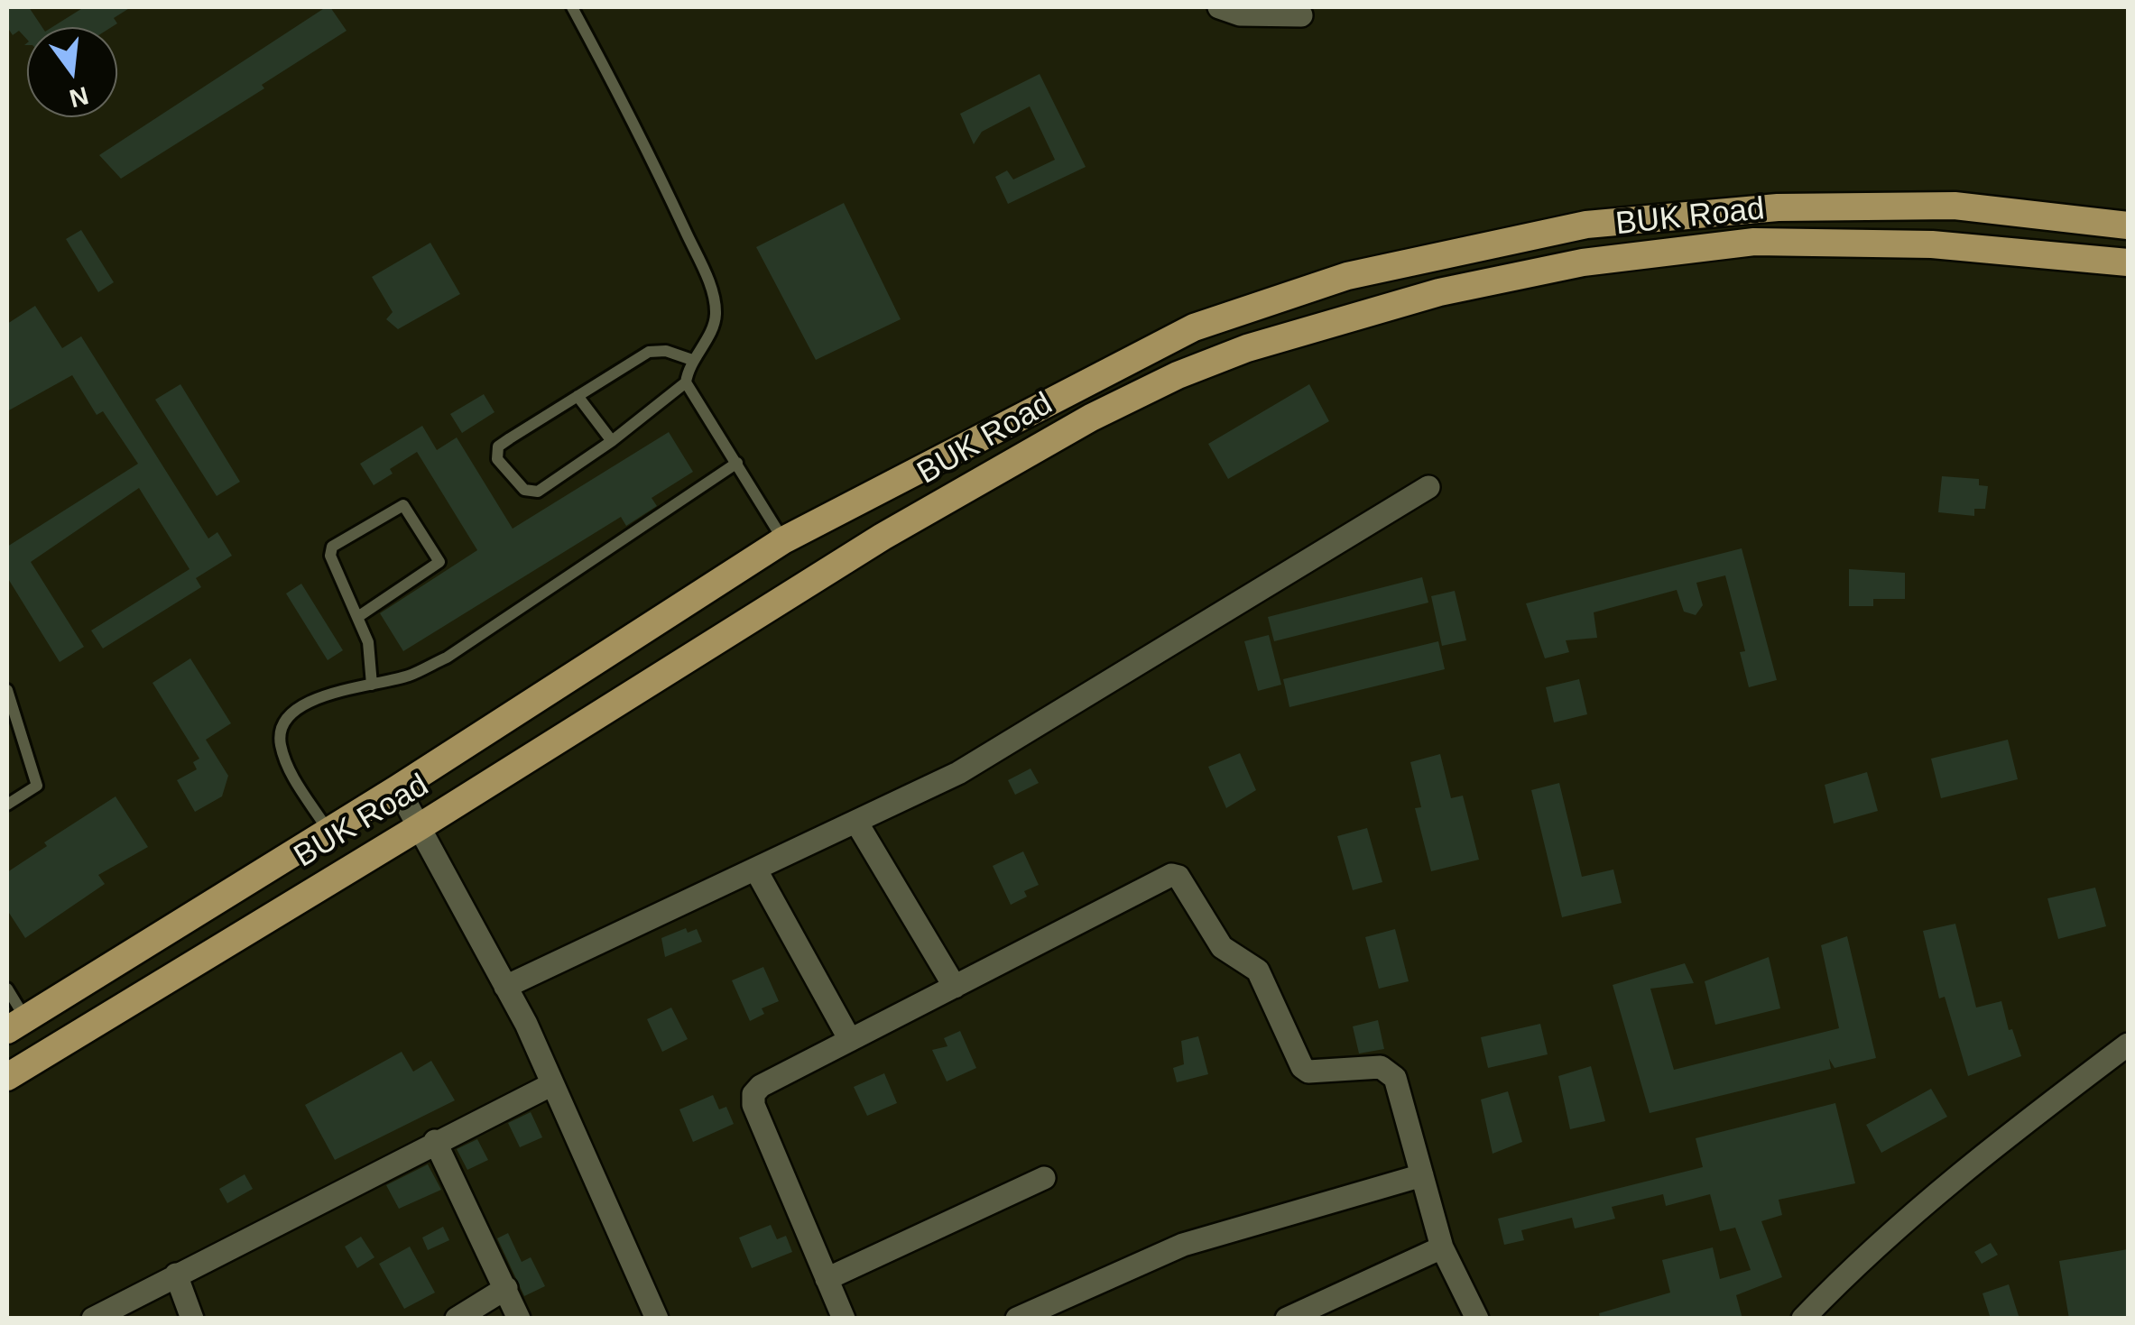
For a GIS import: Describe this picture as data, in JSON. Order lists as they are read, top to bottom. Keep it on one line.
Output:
{"streets":{"main road":["BUK Road"]},"north":"bottom"}
